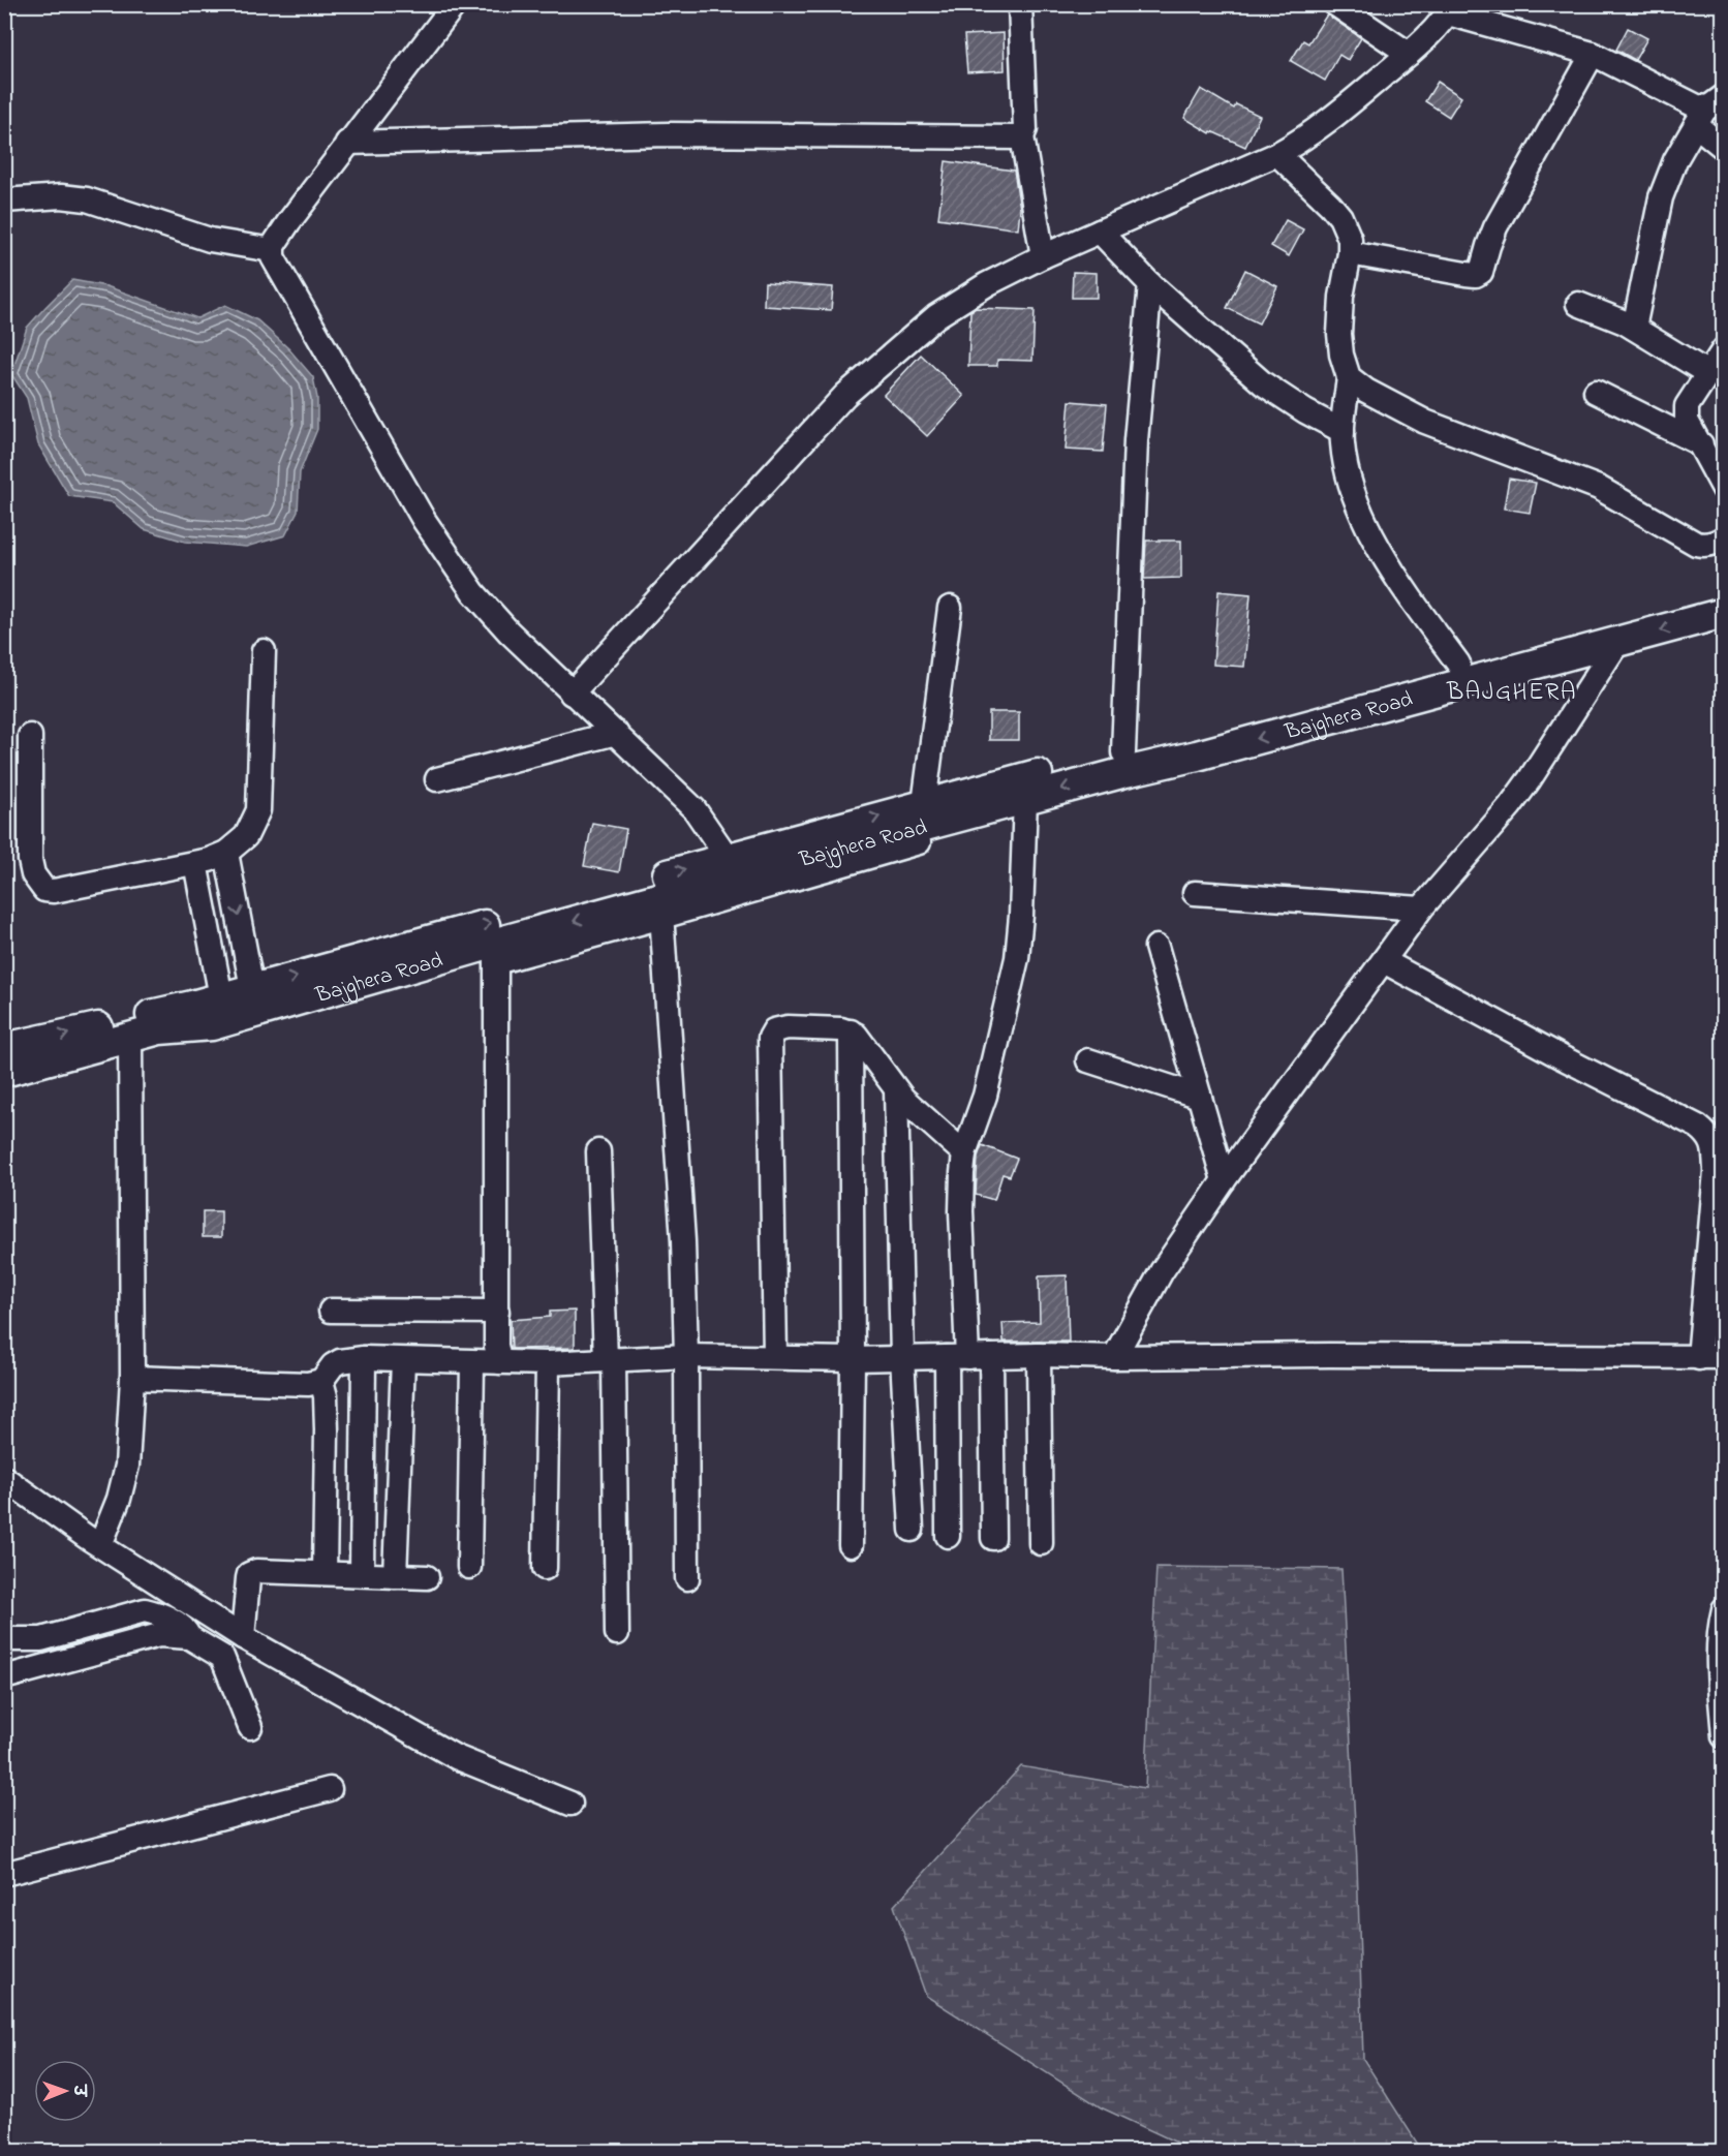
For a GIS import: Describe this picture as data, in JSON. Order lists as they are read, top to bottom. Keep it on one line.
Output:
{"streets":{"main road":["Bajghera Road"]},"districts":["BAJGHERA"],"north":"right"}
